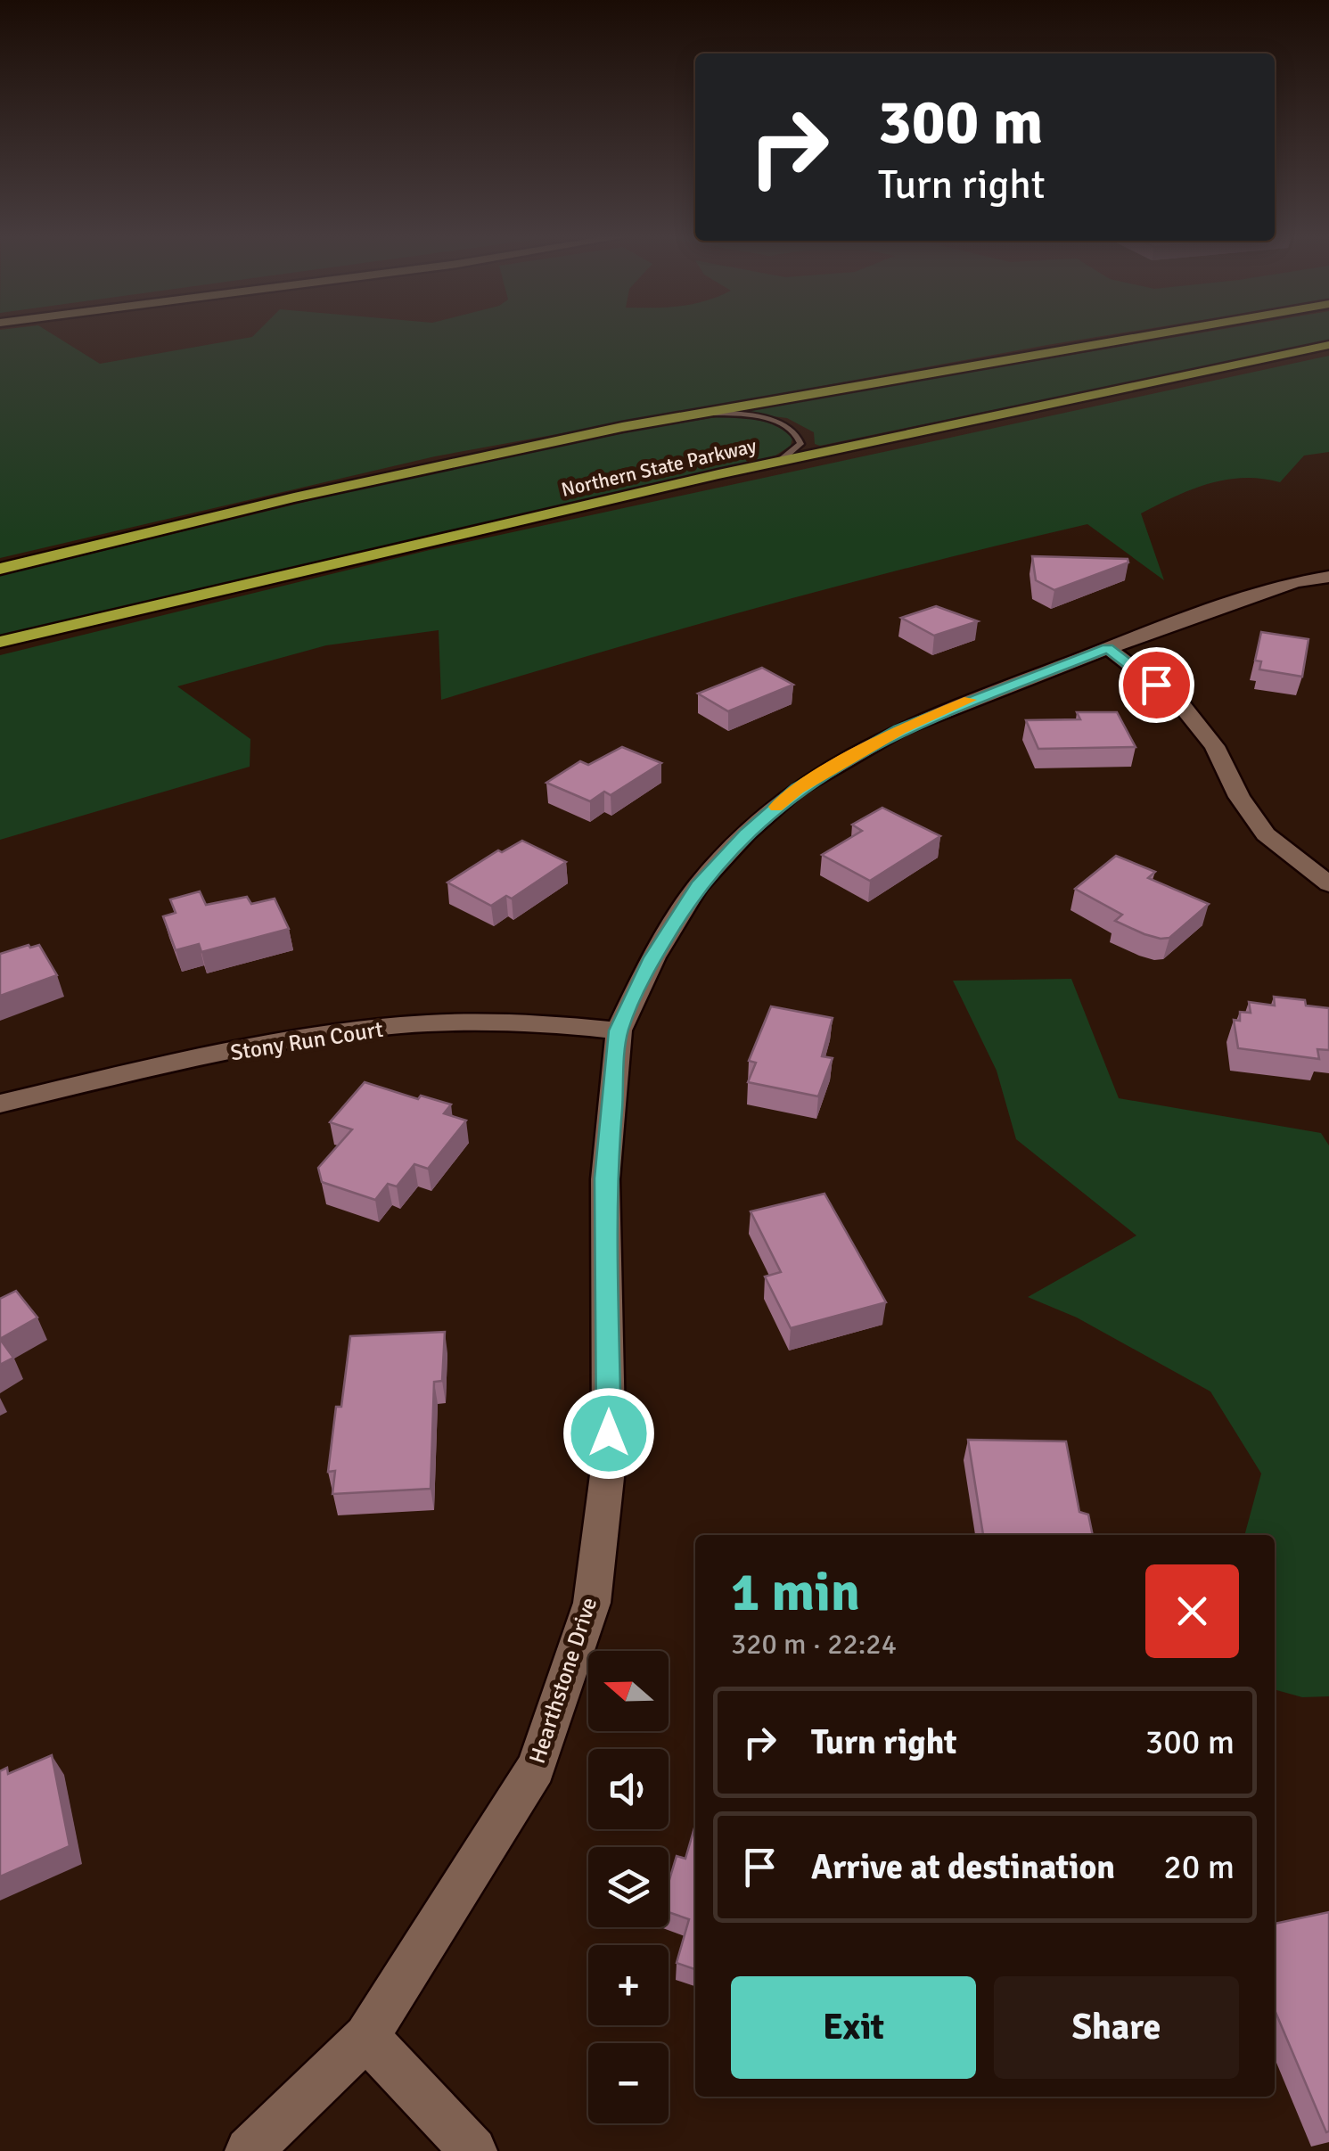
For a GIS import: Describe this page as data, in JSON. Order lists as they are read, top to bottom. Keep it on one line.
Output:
{"streets":{"highway":["Northern State Parkway"],"street":["Stony Run Court","Hearthstone Drive"]},"crossings":[["Stony Run Court","Hearthstone Drive"]],"north":"left","page":{"turn":["300 m","Turn right"],"heading":["1 min","320 m · 22:24"],"map_buttons":["+","−"],"list":[{"name":"Turn right","value":"300 m"},{"name":"Arrive at destination","value":"20 m"}],"buttons":["Exit","Share"]}}
